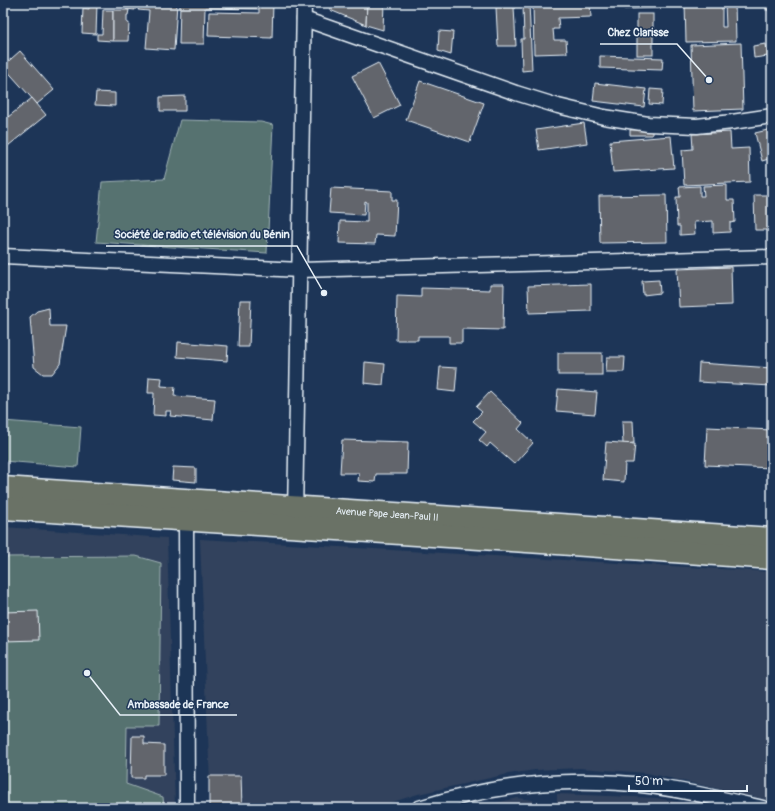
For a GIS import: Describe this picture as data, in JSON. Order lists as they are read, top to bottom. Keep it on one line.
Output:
{"streets":{"main road":["Avenue Pape Jean-Paul II"]},"places":["Chez Clarisse","Société de radio et télévision du Bénin","Ambassade de France"],"scale_bar":"50 m"}
